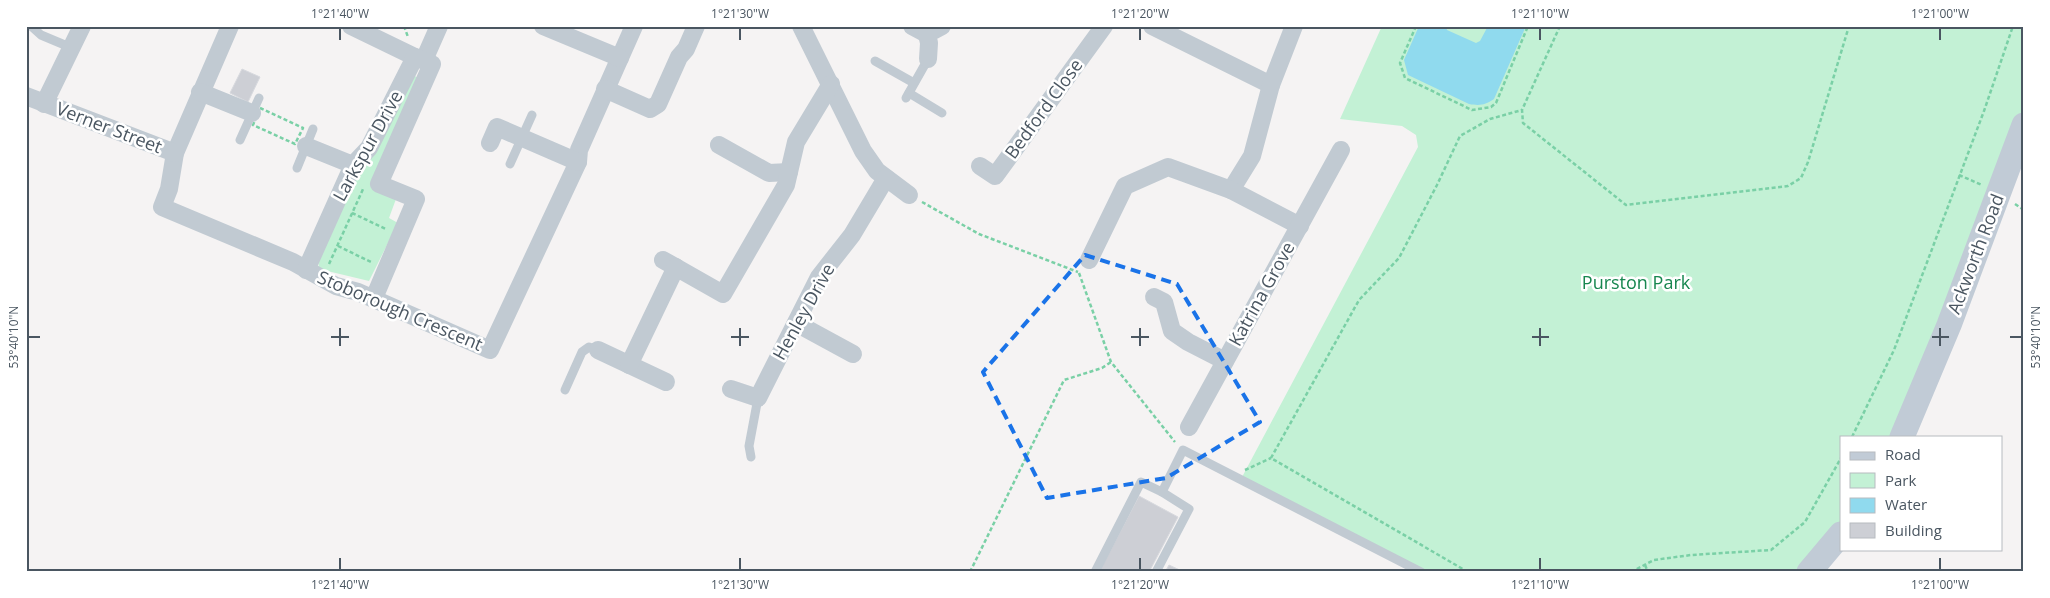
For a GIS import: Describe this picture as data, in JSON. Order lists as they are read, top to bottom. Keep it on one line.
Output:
{"streets":{"main road":["Ackworth Road"],"street":["Bedford Close","Verner Street","Larkspur Drive","Katrina Grove","Stoborough Crescent","Henley Drive"]},"crossings":[["Verner Street","Stoborough Crescent"],["Larkspur Drive","Stoborough Crescent"]],"parks":["Purston Park"],"legend":["Road","Park","Water","Building"],"coordinates":["1°21'40\"W","1°21'30\"W","1°21'20\"W","1°21'10\"W","1°21'00\"W","53°40'10\"N"]}
